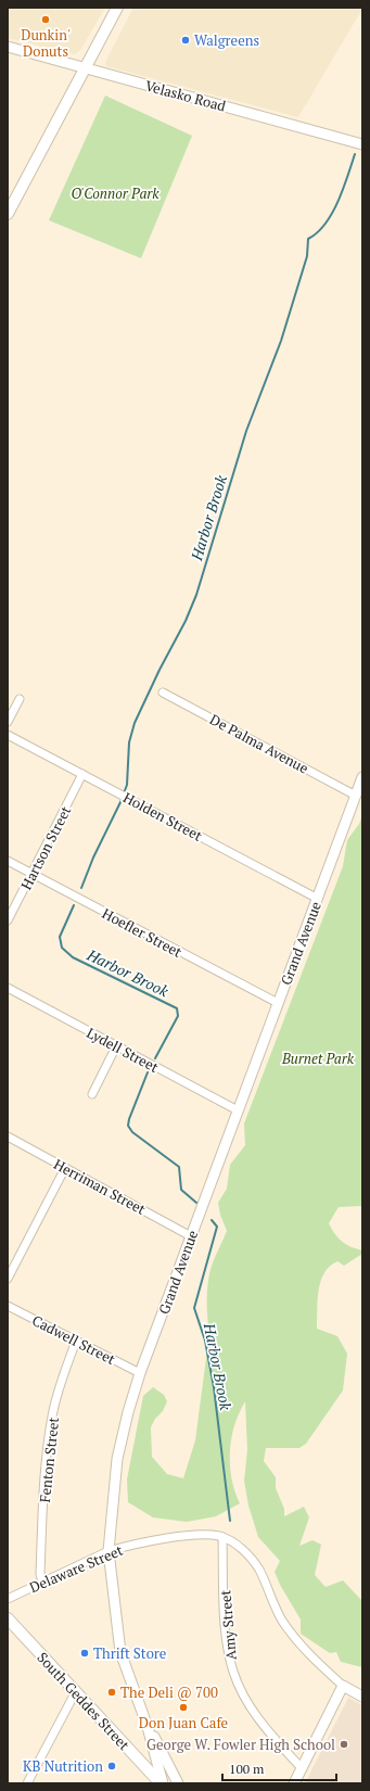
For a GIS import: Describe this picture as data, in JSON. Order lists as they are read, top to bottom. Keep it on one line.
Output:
{"streets":{"main road":["South Geddes Street"],"street":["Velasko Road","De Palma Avenue","Holden Street","Hartson Street","Hoefler Street","Grand Avenue","Lydell Street","Herriman Street","Cadwell Street","Fenton Street","Delaware Street","Amy Street"]},"crossings":[["De Palma Avenue","Grand Avenue"],["Holden Street","Hartson Street"],["Holden Street","Grand Avenue"],["Hartson Street","Hoefler Street"],["Hoefler Street","Grand Avenue"],["Grand Avenue","Lydell Street"],["Grand Avenue","Herriman Street"],["Grand Avenue","Cadwell Street"],["Grand Avenue","Delaware Street"],["Grand Avenue","South Geddes Street"],["Cadwell Street","Fenton Street"],["Fenton Street","Delaware Street"],["Delaware Street","Amy Street"]],"water":["Harbor Brook"],"parks":["O'Connor Park","Burnet Park"],"places":["Dunkin' Donuts","Walgreens","Thrift Store","The Deli @ 700","Don Juan Cafe","George W. Fowler High School","KB Nutrition"],"scale_bar":"100 m"}
